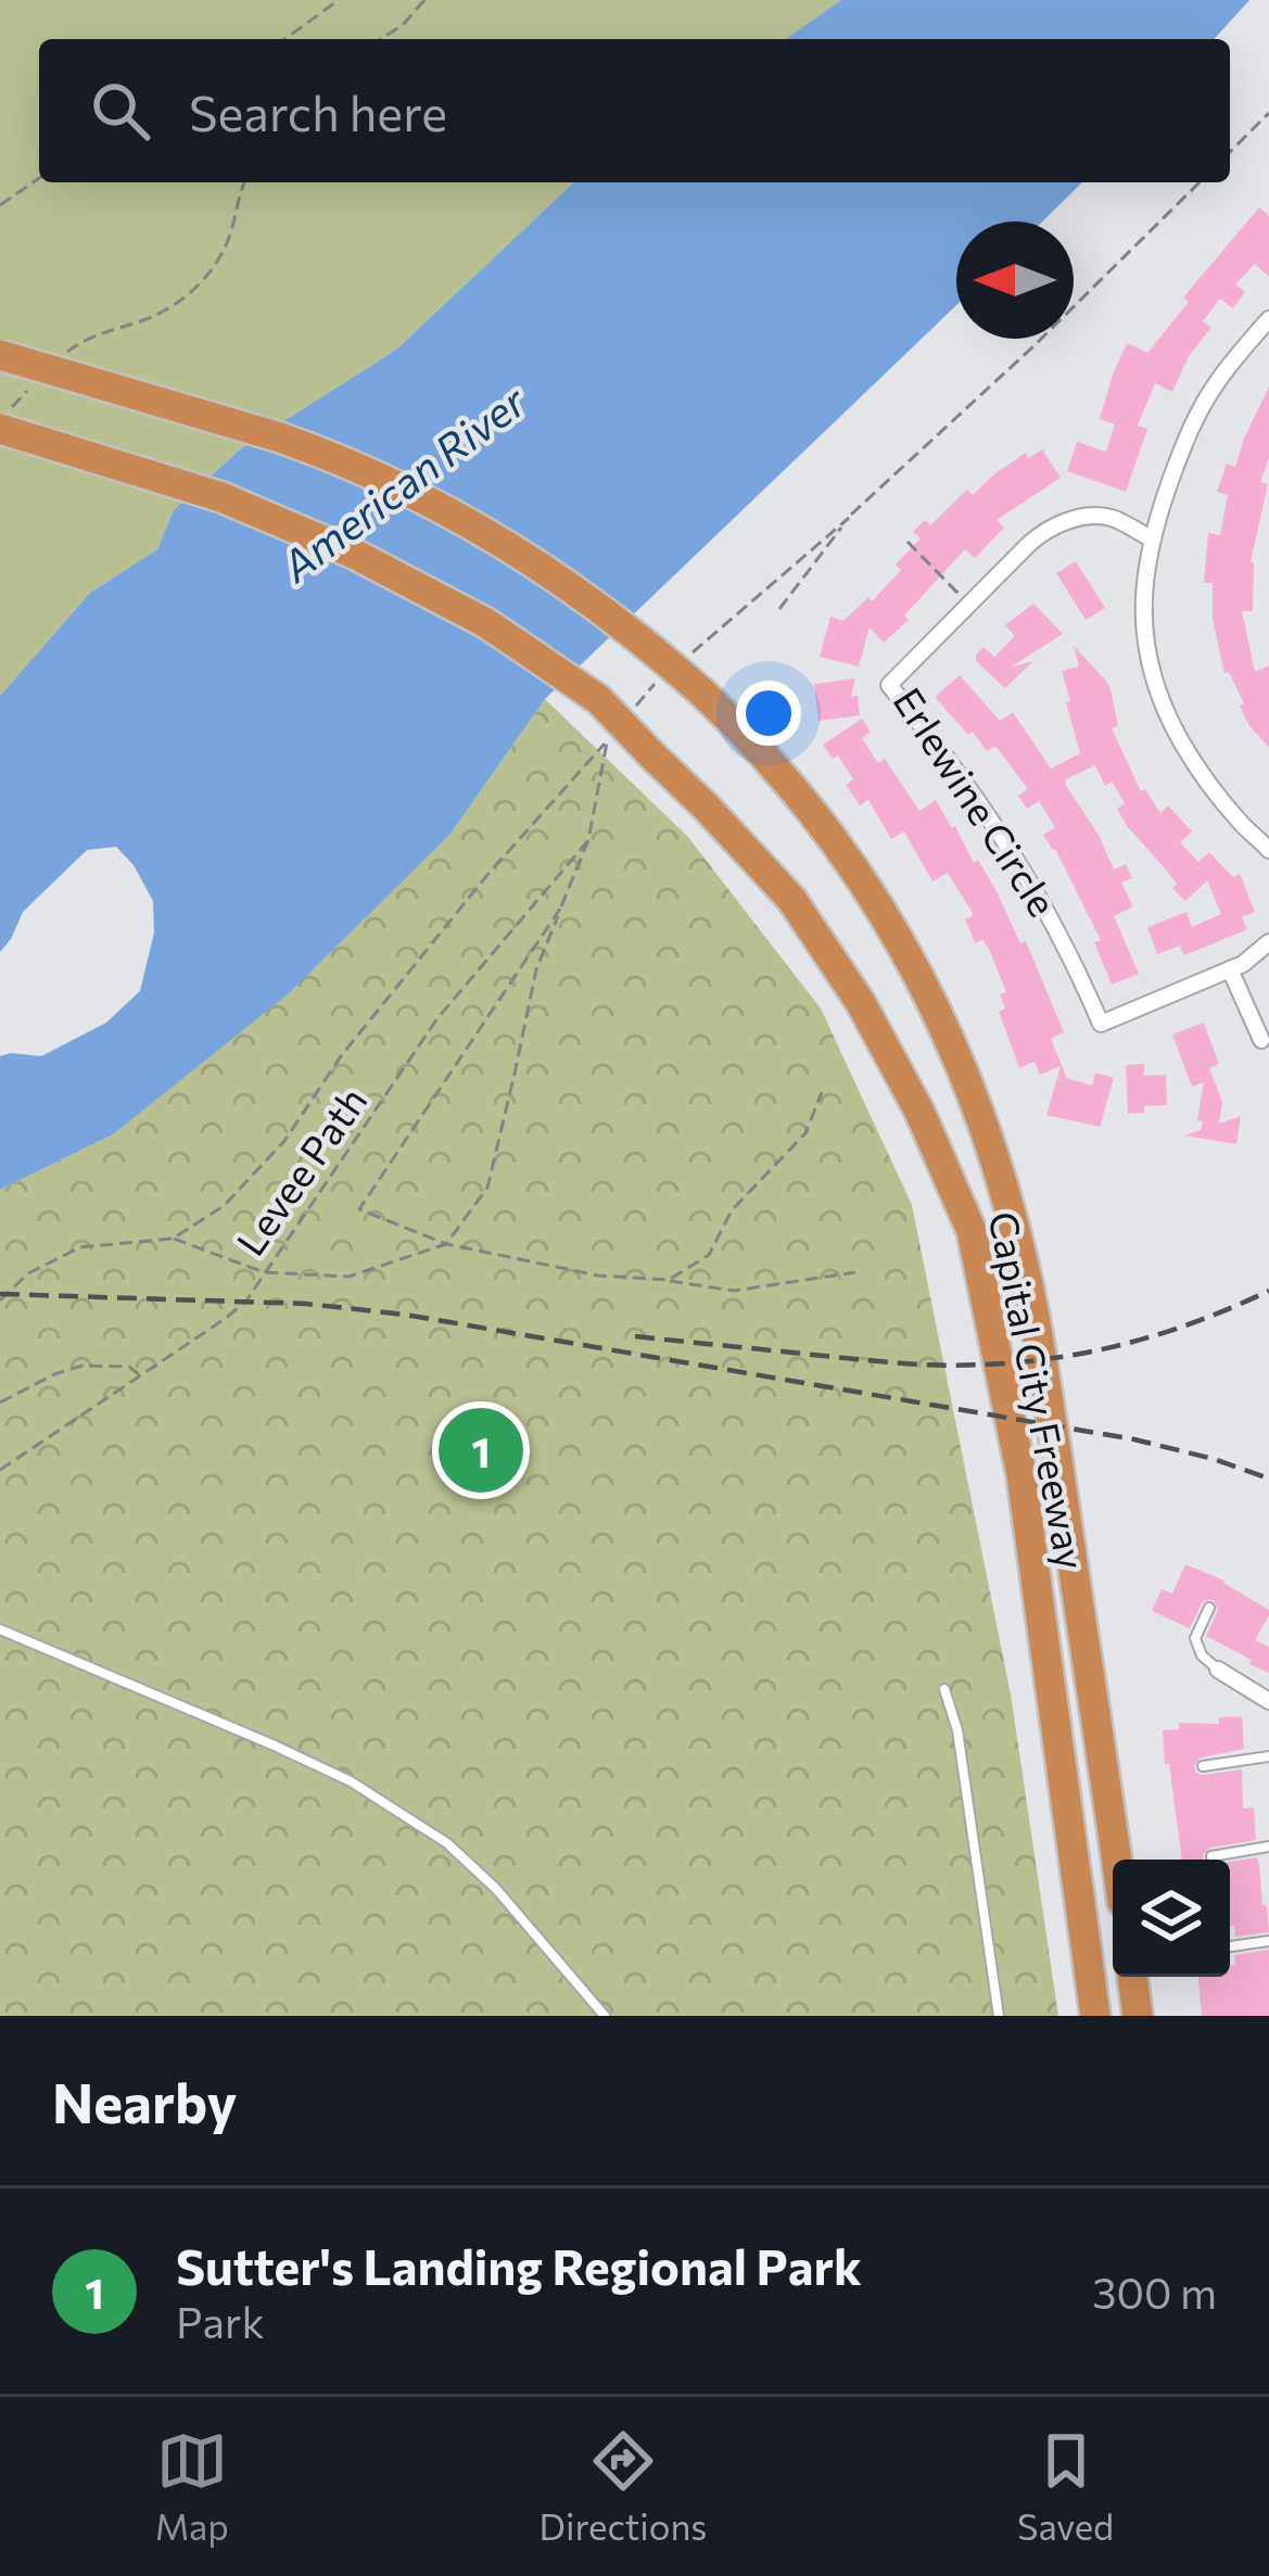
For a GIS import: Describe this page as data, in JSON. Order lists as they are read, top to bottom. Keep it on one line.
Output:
{"streets":{"highway":["Capital City Freeway"],"street":["Erlewine Circle"],"path":["Levee Path"]},"water":["American River"],"north":"left","page":{"search":"Search here","pins":"1","heading":"Nearby","list":[{"mark":"1","name":"Sutter's Landing Regional Park","note":"Park","value":"300 m"}],"nav":["Map","Directions","Saved"]}}
